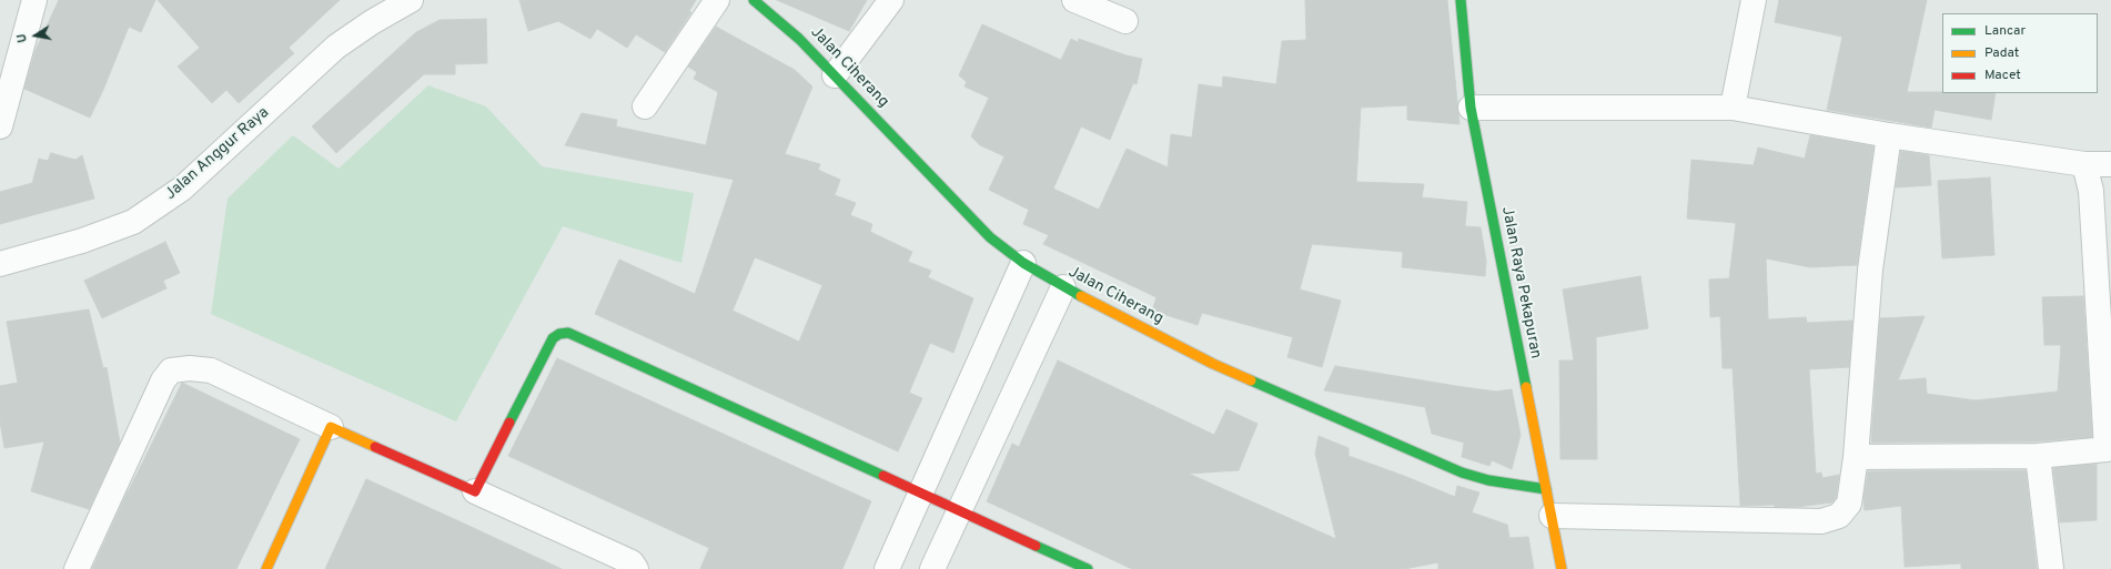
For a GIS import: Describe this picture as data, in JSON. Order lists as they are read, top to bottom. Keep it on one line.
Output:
{"streets":{"street":["Jalan Ciherang","Jalan Anggur Raya","Jalan Raya Pekapuran"]},"crossings":[["Jalan Ciherang","Jalan Raya Pekapuran"]],"legend":["Lancar","Padat","Macet"],"north":"left"}
